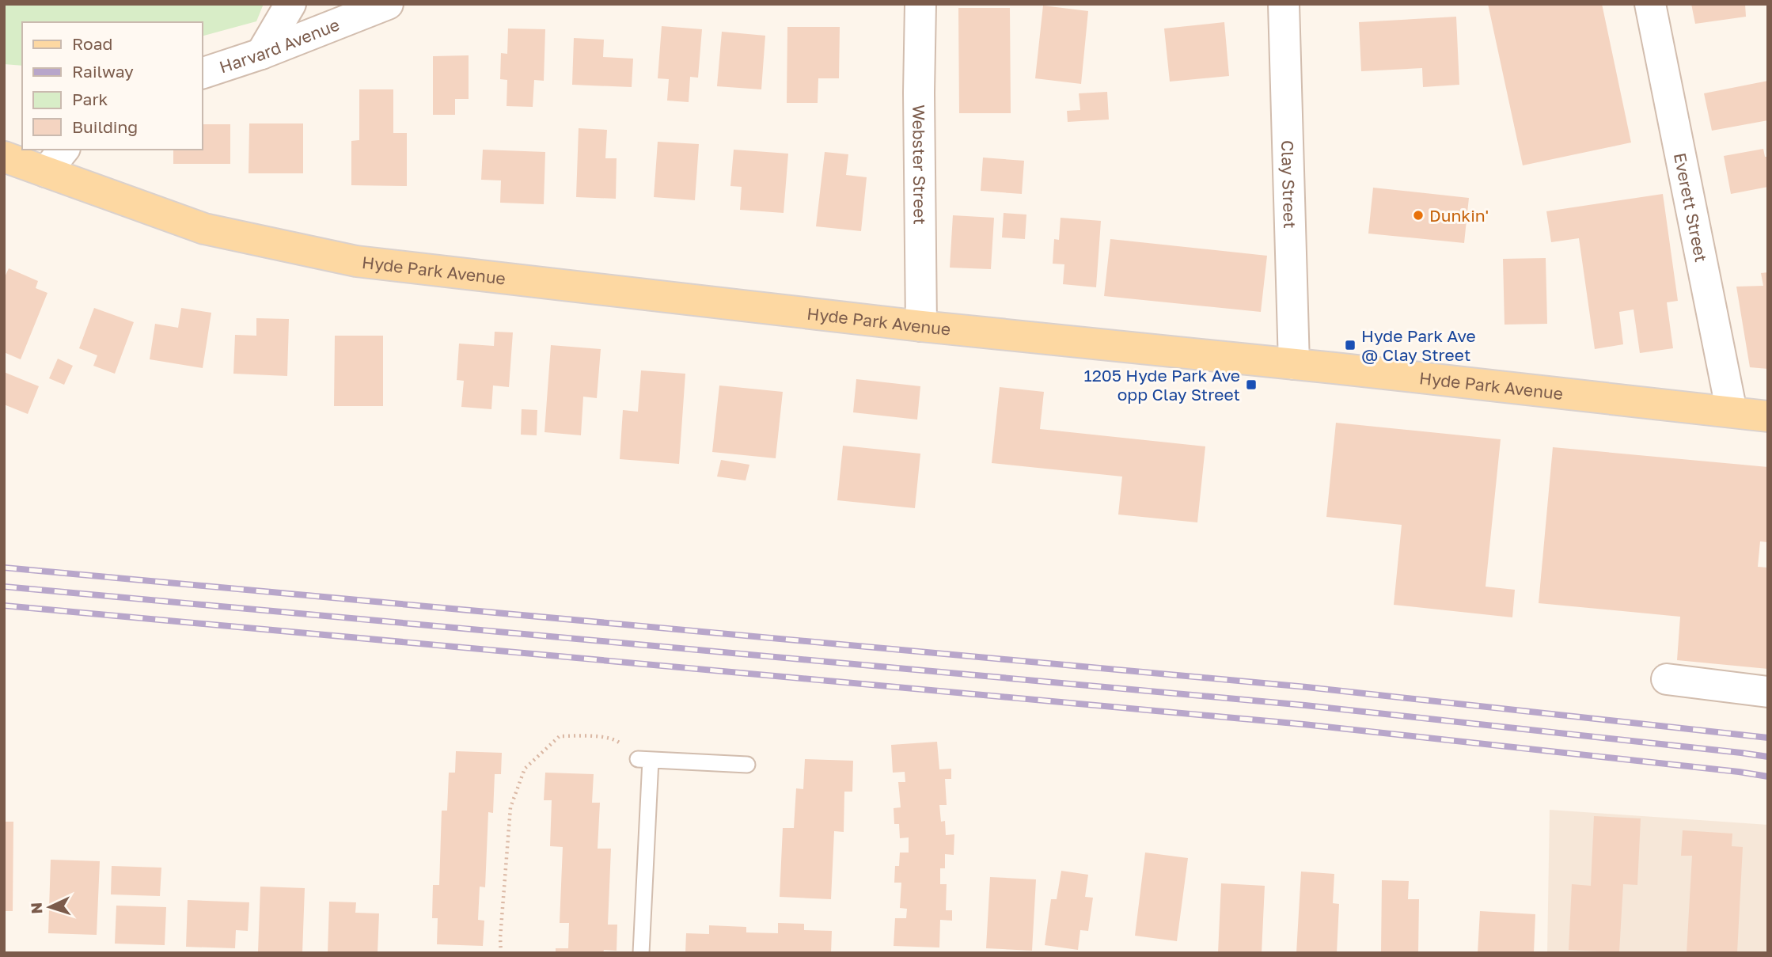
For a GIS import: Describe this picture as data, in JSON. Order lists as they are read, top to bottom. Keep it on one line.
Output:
{"streets":{"main road":["Hyde Park Avenue"],"street":["Harvard Avenue","Webster Street","Clay Street","Everett Street"]},"crossings":[["Webster Street","Hyde Park Avenue"],["Clay Street","Hyde Park Avenue"],["Everett Street","Hyde Park Avenue"]],"places":{"other":["Dunkin'"],"transit":["Hyde Park Ave @ Clay Street","1205 Hyde Park Ave opp Clay Street"]},"legend":["Road","Railway","Park","Building"],"north":"left"}
